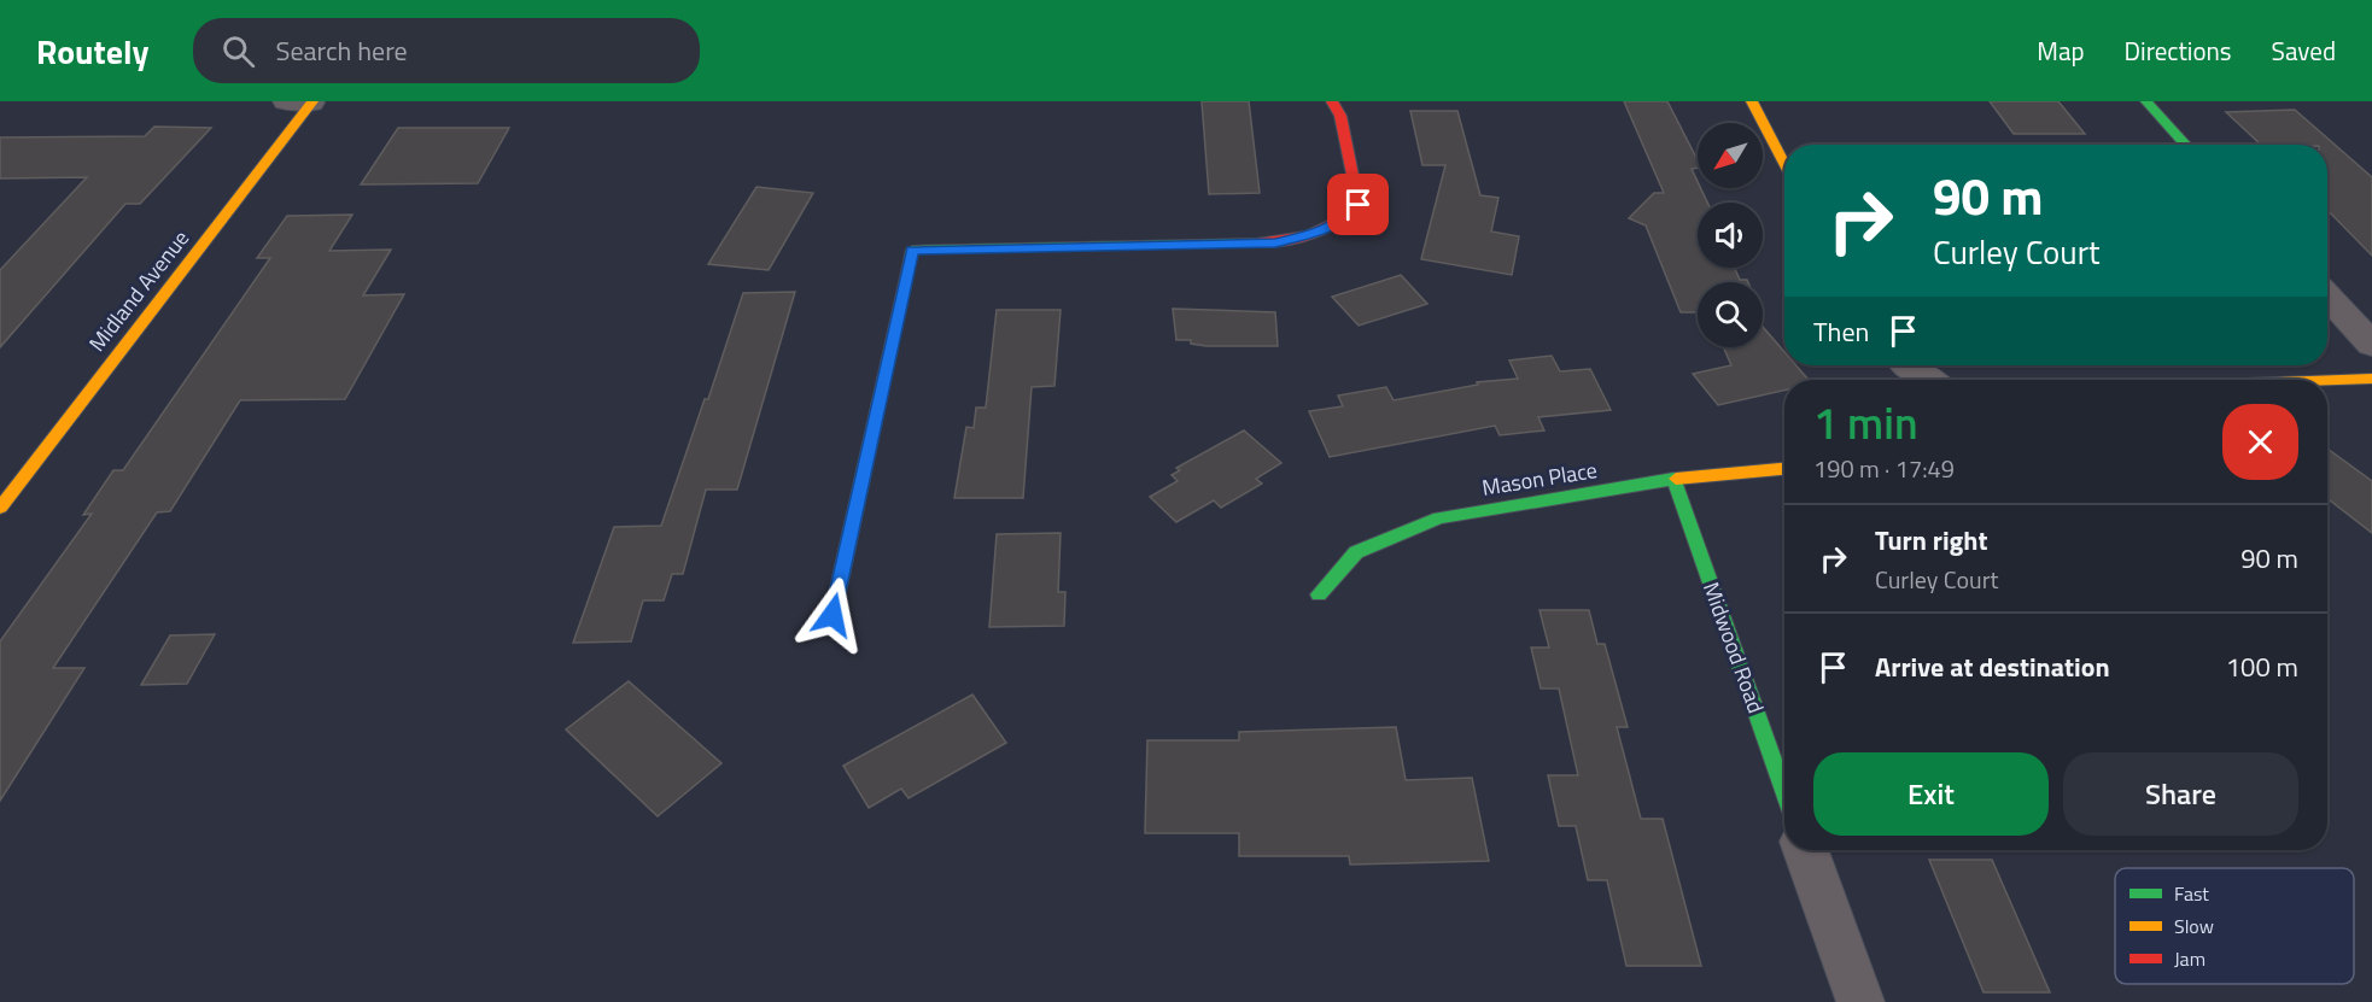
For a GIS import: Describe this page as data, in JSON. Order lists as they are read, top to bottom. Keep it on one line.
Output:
{"streets":{"street":["Midland Avenue","Mason Place","Midwood Road"]},"crossings":[["Mason Place","Midwood Road"]],"legend":["Fast","Slow","Jam"],"north":"bottom left","page":{"header":"Routely","search":"Search here","nav":["Map","Directions","Saved"],"turn":["90 m","Curley Court"],"then":"Then","heading":["1 min","190 m · 17:49"],"list":[{"name":"Turn right","note":"Curley Court","value":"90 m"},{"name":"Arrive at destination","value":"100 m"}],"buttons":["Exit","Share"]}}
